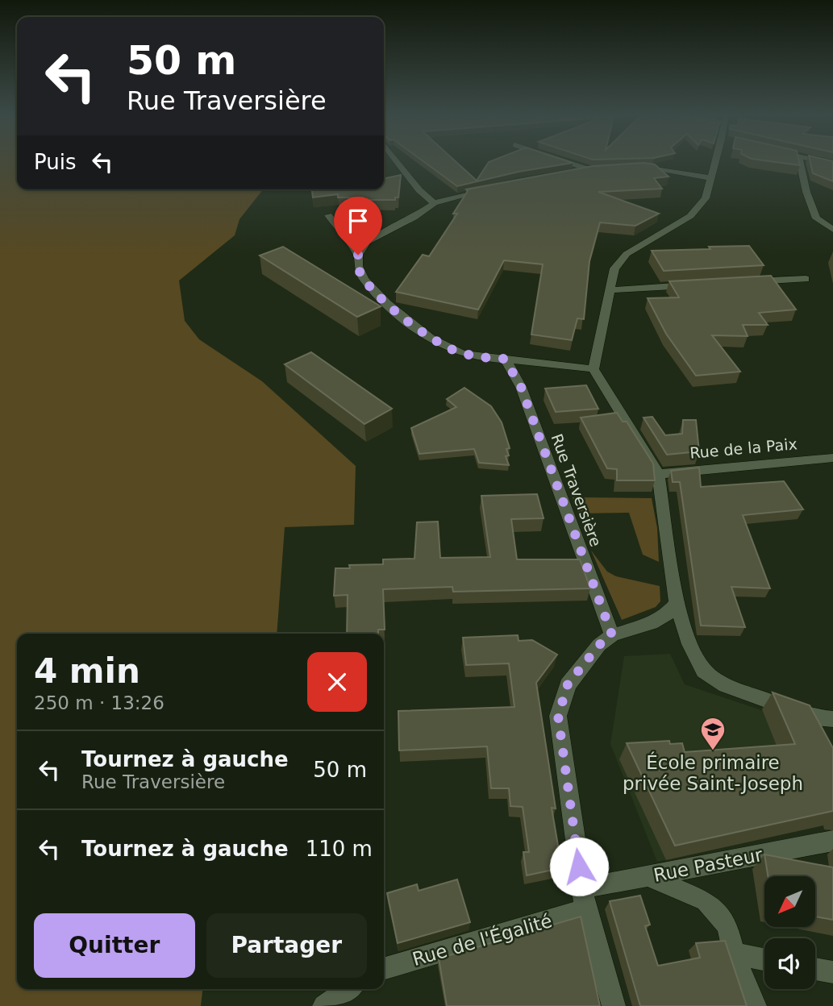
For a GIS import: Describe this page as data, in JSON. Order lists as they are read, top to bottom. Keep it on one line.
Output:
{"streets":{"street":["Rue de la Paix","Rue Traversière","Rue Pasteur","Rue de l'Égalité"]},"crossings":[["Rue Pasteur","Rue de l'Égalité"]],"places":{"school or university":["École primaire privée Saint-Joseph"]},"north":"bottom left","page":{"turn":["50 m","Rue Traversière"],"then":"Puis","heading":["4 min","250 m · 13:26"],"list":[{"name":"Tournez à gauche","note":"Rue Traversière","value":"50 m"},{"name":"Tournez à gauche","value":"110 m"}],"buttons":["Quitter","Partager"]}}
